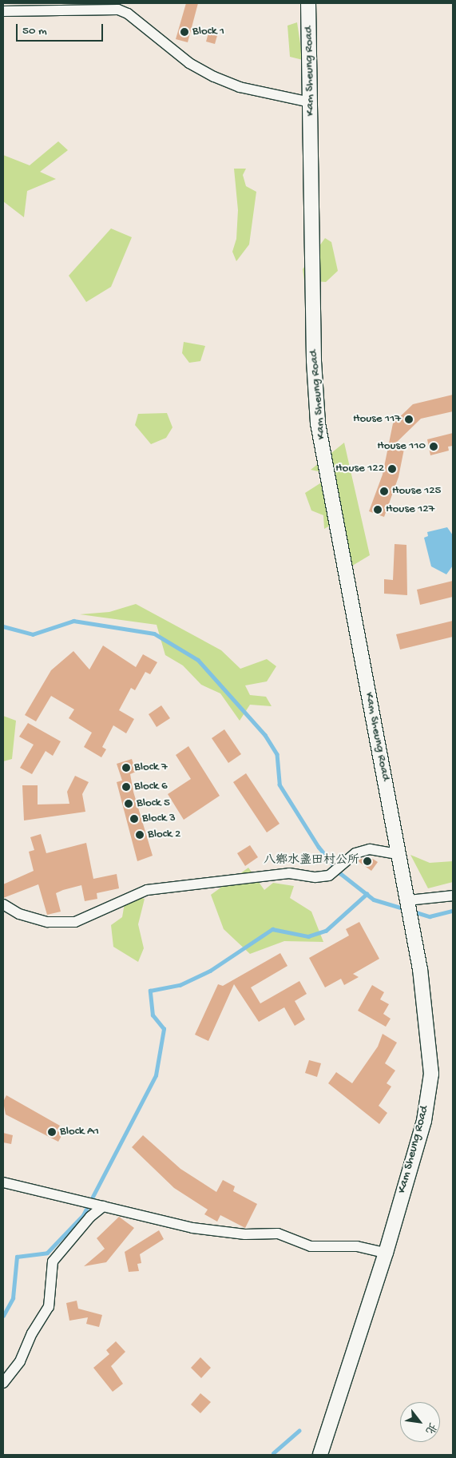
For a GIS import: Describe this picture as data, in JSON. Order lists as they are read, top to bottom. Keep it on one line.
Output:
{"streets":{"main road":["Kam Sheung Road"]},"places":["Block 1","House 117","House 110","House 122","House 125","House 127","Block 7","Block 6","Block 5","Block 3","Block 2","八鄉水盞田村公所","Block A1"],"scale_bar":"50 m","north":"bottom right"}
